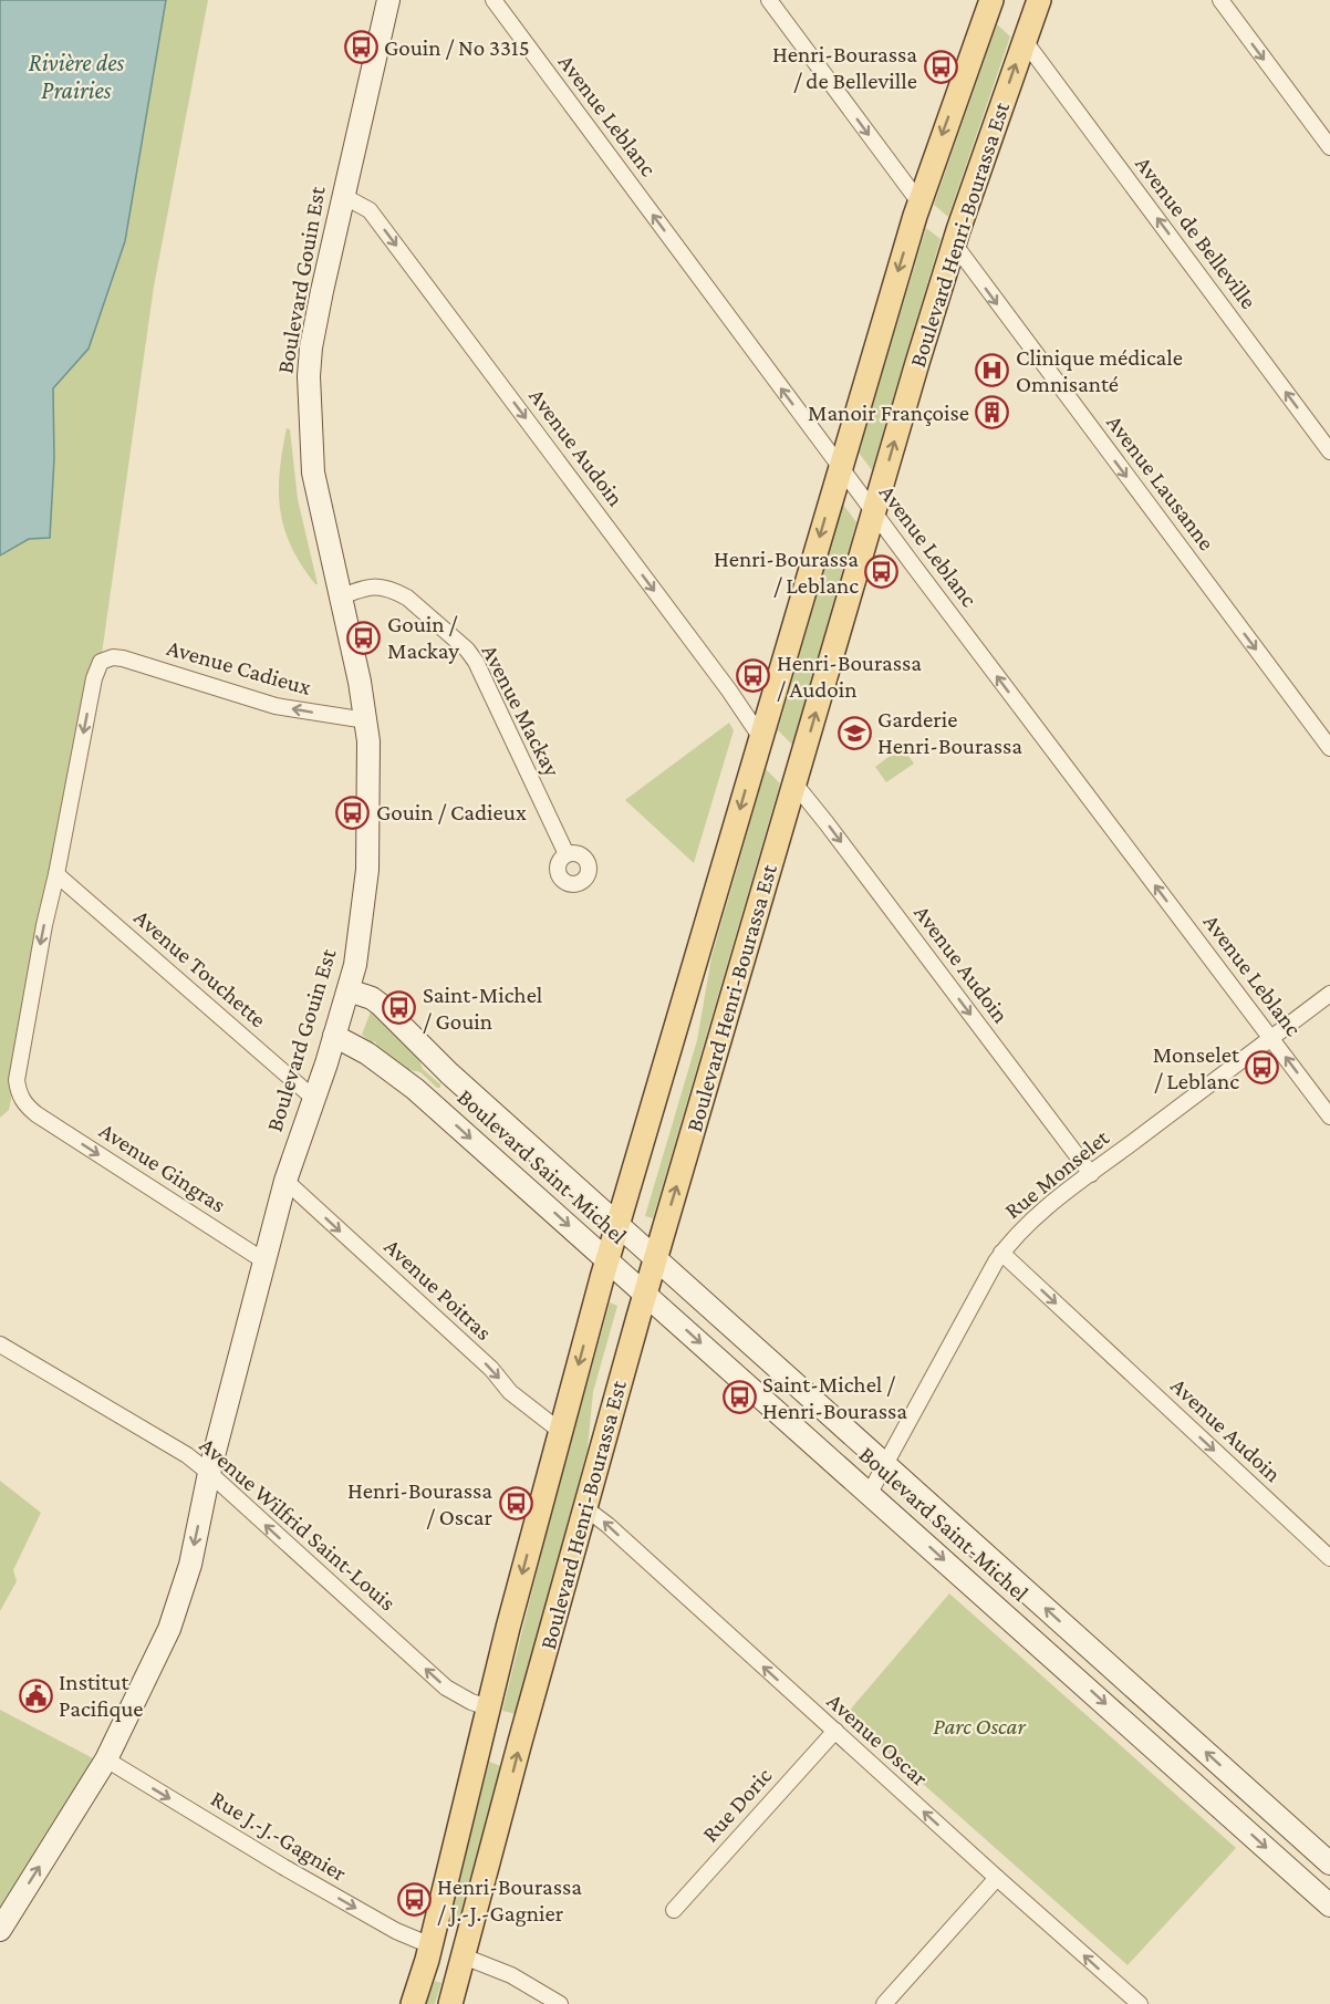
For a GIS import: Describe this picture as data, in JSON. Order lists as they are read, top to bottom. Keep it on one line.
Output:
{"streets":{"main road":["Boulevard Henri-Bourassa Est"],"street":["Avenue Leblanc","Avenue de Belleville","Boulevard Gouin Est","Avenue Audoin","Avenue Lausanne","Avenue Cadieux","Avenue Mackay","Avenue Touchette","Boulevard Saint-Michel","Avenue Gingras","Rue Monselet","Avenue Poitras","Avenue Wilfrid Saint-Louis","Avenue Oscar","Rue Doric","Rue J.-J.-Gagnier"]},"crossings":[["Avenue Leblanc","Boulevard Henri-Bourassa Est"],["Avenue Leblanc","Rue Monselet"],["Avenue de Belleville","Boulevard Henri-Bourassa Est"],["Boulevard Henri-Bourassa Est","Avenue Audoin"],["Boulevard Henri-Bourassa Est","Avenue Lausanne"],["Boulevard Henri-Bourassa Est","Boulevard Saint-Michel"],["Boulevard Henri-Bourassa Est","Avenue Poitras"],["Boulevard Henri-Bourassa Est","Avenue Wilfrid Saint-Louis"],["Boulevard Henri-Bourassa Est","Avenue Oscar"],["Boulevard Henri-Bourassa Est","Rue J.-J.-Gagnier"],["Boulevard Gouin Est","Avenue Audoin"],["Boulevard Gouin Est","Avenue Cadieux"],["Boulevard Gouin Est","Avenue Mackay"],["Boulevard Gouin Est","Avenue Touchette"],["Boulevard Gouin Est","Boulevard Saint-Michel"],["Boulevard Gouin Est","Avenue Gingras"],["Boulevard Gouin Est","Avenue Poitras"],["Boulevard Gouin Est","Avenue Wilfrid Saint-Louis"],["Boulevard Gouin Est","Rue J.-J.-Gagnier"],["Avenue Audoin","Rue Monselet"],["Avenue Cadieux","Avenue Touchette"],["Avenue Cadieux","Avenue Gingras"],["Avenue Touchette","Avenue Gingras"],["Boulevard Saint-Michel","Rue Monselet"],["Avenue Oscar","Rue Doric"]],"one_way":["Avenue Leblanc","Avenue de Belleville","Avenue Audoin","Avenue Lausanne","Avenue Gingras","Avenue Poitras","Avenue Wilfrid Saint-Louis","Avenue Oscar","Rue J.-J.-Gagnier"],"water":["Rivière des Prairies"],"parks":["Parc Oscar"],"places":{"bus stop":["Gouin / No 3315","Henri-Bourassa / de Belleville","Henri-Bourassa / Leblanc","Gouin / Mackay","Henri-Bourassa / Audoin","Gouin / Cadieux","Saint-Michel / Gouin","Monselet / Leblanc","Saint-Michel / Henri-Bourassa","Henri-Bourassa / Oscar","Henri-Bourassa / J.-J.-Gagnier"],"hospital":["Clinique médicale Omnisanté"],"building":["Manoir Françoise"],"school or university":["Garderie Henri-Bourassa"],"public building":["Institut Pacifique"]}}
